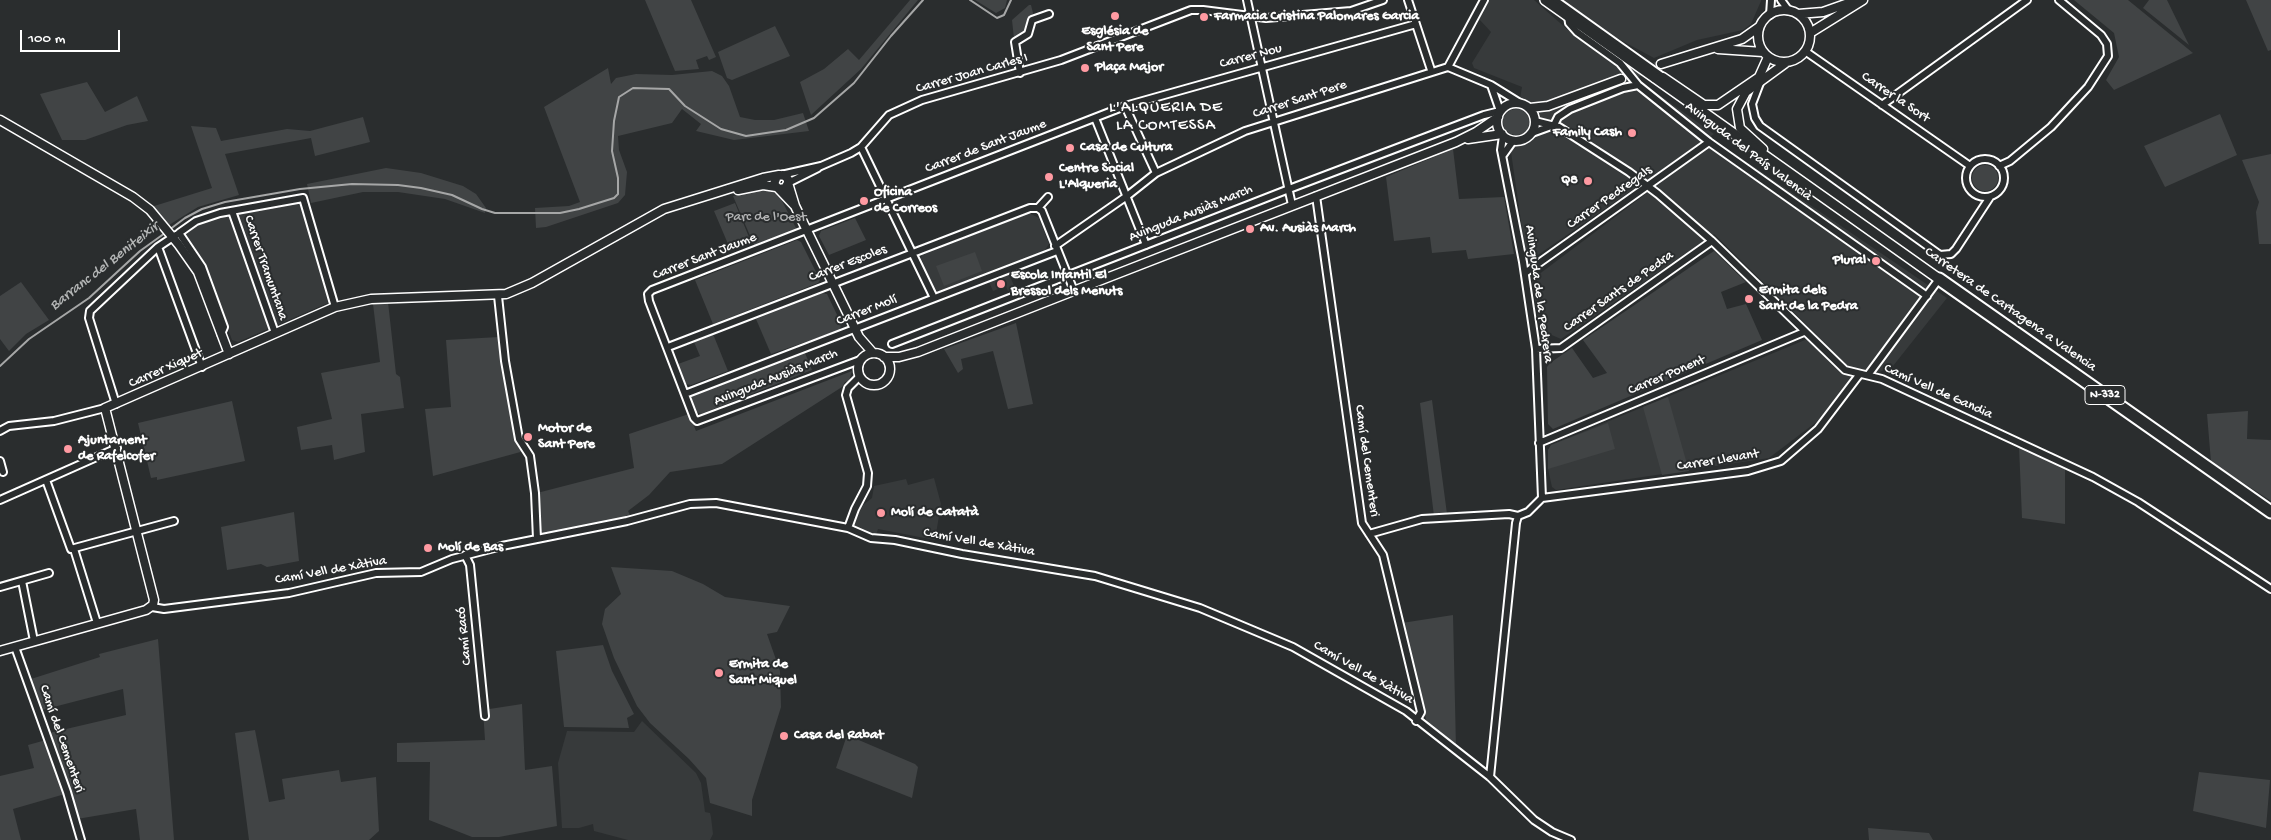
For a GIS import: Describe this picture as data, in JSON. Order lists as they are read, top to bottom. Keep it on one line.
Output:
{"streets":{"highway":["Carretera de Cartagena a Valencia","N-332"],"main road":["Avinguda del País Valencià"],"street":["Carrer Nou","Carrer Joan Carles I","Carrer la Sort","Carrer Sant Pere","Carrer de Sant Jaume","Carrer Pedregals","Avinguda Ausiàs March","Carrer Sant Jaume","Carrer Escoles","Carrer Tramuntana","Carrer Sants de Pedra","Avinguda de la Pedrera","Carrer Molí","Carrer Xiquet","Carrer Ponent","Camí Vell de Gandia","Camí del Cementeri","Carrer Llevant","Camí Vell de Xàtiva","Camí Racó"]},"crossings":[["Carrer Nou","Carrer de Sant Jaume"],["Carrer Sant Pere","Carrer Molí"],["Carrer de Sant Jaume","Carrer Sant Jaume"],["Avinguda del País Valencià","Carrer Pedregals"],["Avinguda del País Valencià","Carretera de Cartagena a Valencia"],["Carrer Pedregals","Avinguda de la Pedrera"],["Carrer Pedregals","Camí Vell de Gandia"],["Avinguda Ausiàs March","Avinguda de la Pedrera"],["Avinguda Ausiàs March","Carrer Molí"],["Avinguda Ausiàs March","Camí Vell de Gandia"],["Carrer Sant Jaume","Carrer Escoles"],["Carrer Tramuntana","Carrer Xiquet"],["Carrer Sants de Pedra","Avinguda de la Pedrera"],["Carrer Sants de Pedra","Camí Vell de Gandia"],["Avinguda de la Pedrera","Carrer Ponent"],["Avinguda de la Pedrera","Camí Vell de Gandia"],["Avinguda de la Pedrera","Carrer Llevant"],["Carrer Ponent","Camí Vell de Gandia"],["Camí Vell de Gandia","Carrer Llevant"],["Camí del Cementeri","Camí Vell de Xàtiva"],["Camí Vell de Xàtiva","Camí Racó"]],"districts":["L'ALQUERIA DE LA COMTESSA"],"water":["Barranc del Beniteixir"],"parks":["Parc de l'Oest"],"places":["Església de Sant Pere","Farmacia Cristina Palomares Garcia","Plaça Major","Family Cash","Casa de Cultura","Centre Social L'Alqueria","Q8","Oficina de Correos","Av. Ausiàs March","Plural","Escola Infantil El Bressol dels Menuts","Ermita dels Sant de la Pedra","Motor de Sant Pere","Ajuntament de Rafelcofer","Molí de Catatà","Molí de Bas","Ermita de Sant Miquel","Casa del Rabat"],"scale_bar":"100 m"}
